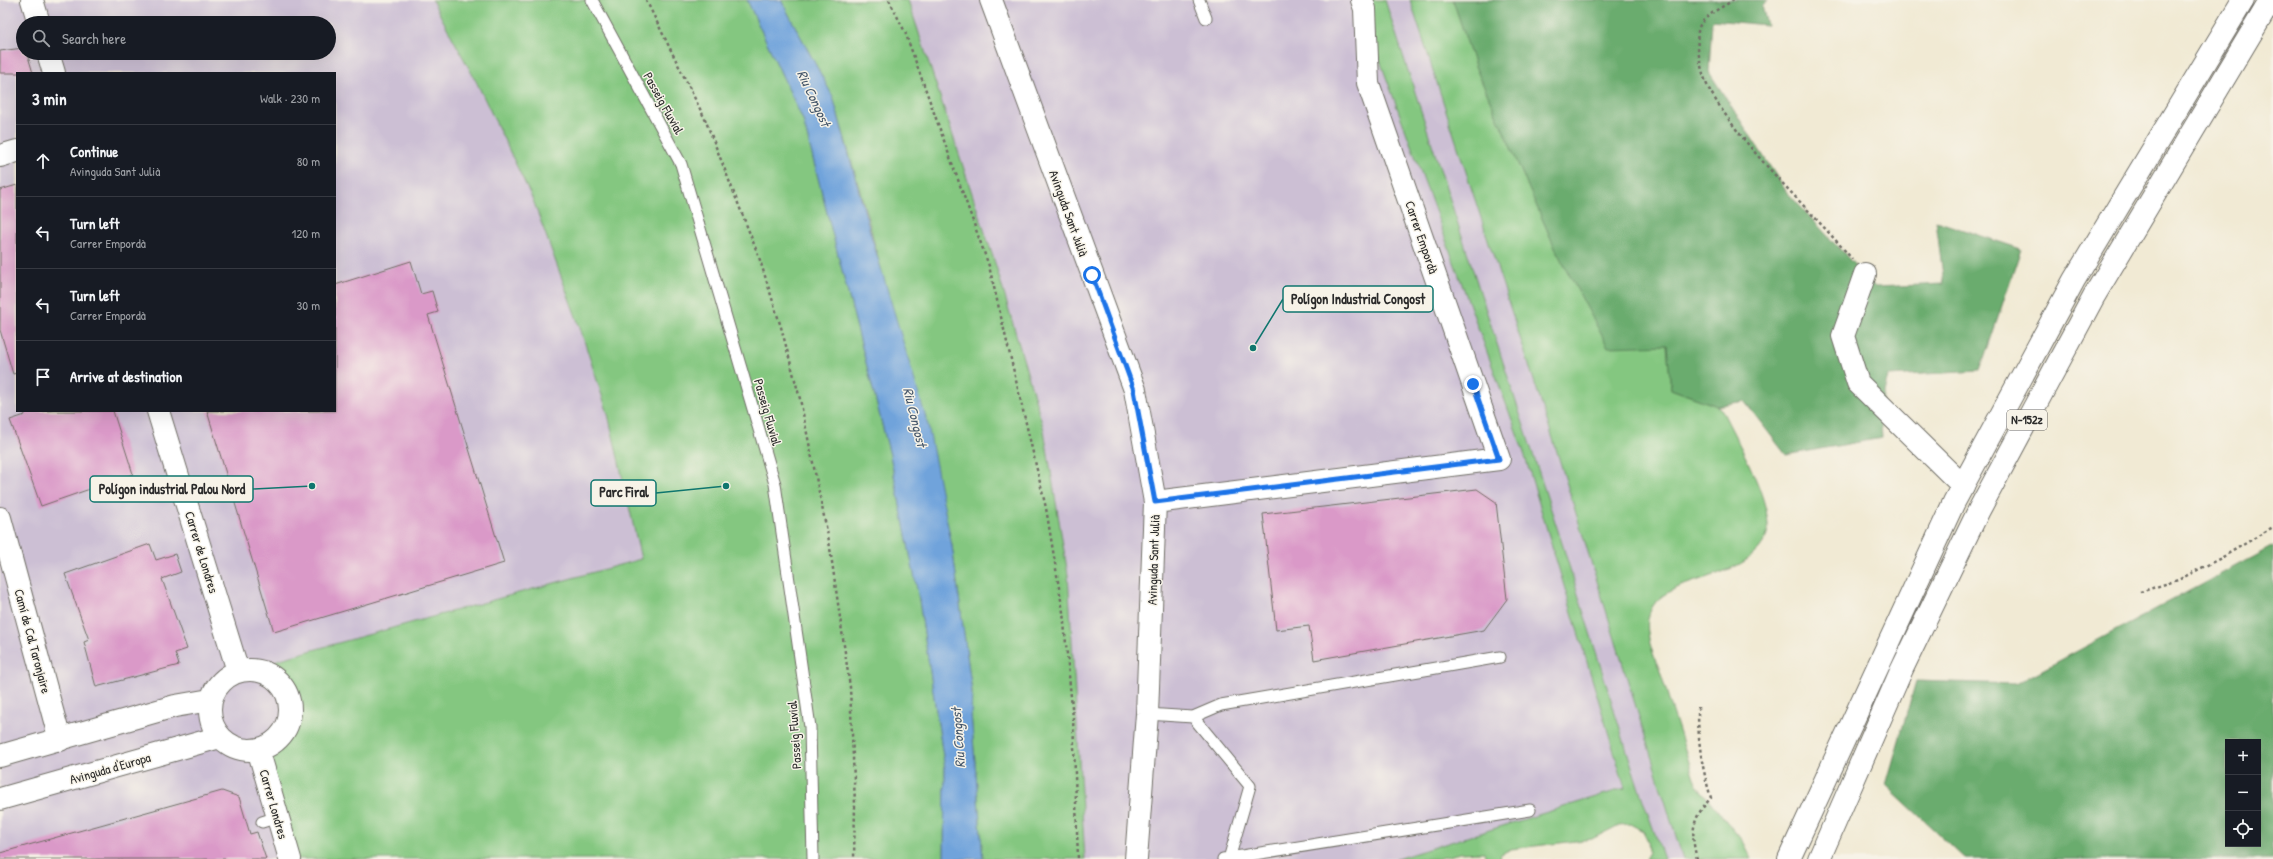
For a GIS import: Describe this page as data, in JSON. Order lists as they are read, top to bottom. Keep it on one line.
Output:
{"streets":{"main road":["Avinguda Sant Julià","Carrer Empordà","N-152z","Carrer de Londres","Camí de Cal Taronjaire","Avinguda d'Europa","Carrer Londres"],"lane":["Passeig Fluvial"]},"crossings":[["Avinguda Sant Julià","Carrer Empordà"],["Carrer de Londres","Avinguda d'Europa"],["Carrer de Londres","Carrer Londres"],["Avinguda d'Europa","Carrer Londres"]],"water":["Riu Congost"],"places":["Polígon Industrial Congost","Polígon industrial Palou Nord","Parc Firal"],"page":{"search":"Search here","heading":["3 min","Walk · 230 m"],"list":[["Continue","Avinguda Sant Julià","80 m"],["Turn left","Carrer Empordà","120 m"],["Turn left","Carrer Empordà","30 m"],"Arrive at destination"],"map_buttons":["+","−"]}}
